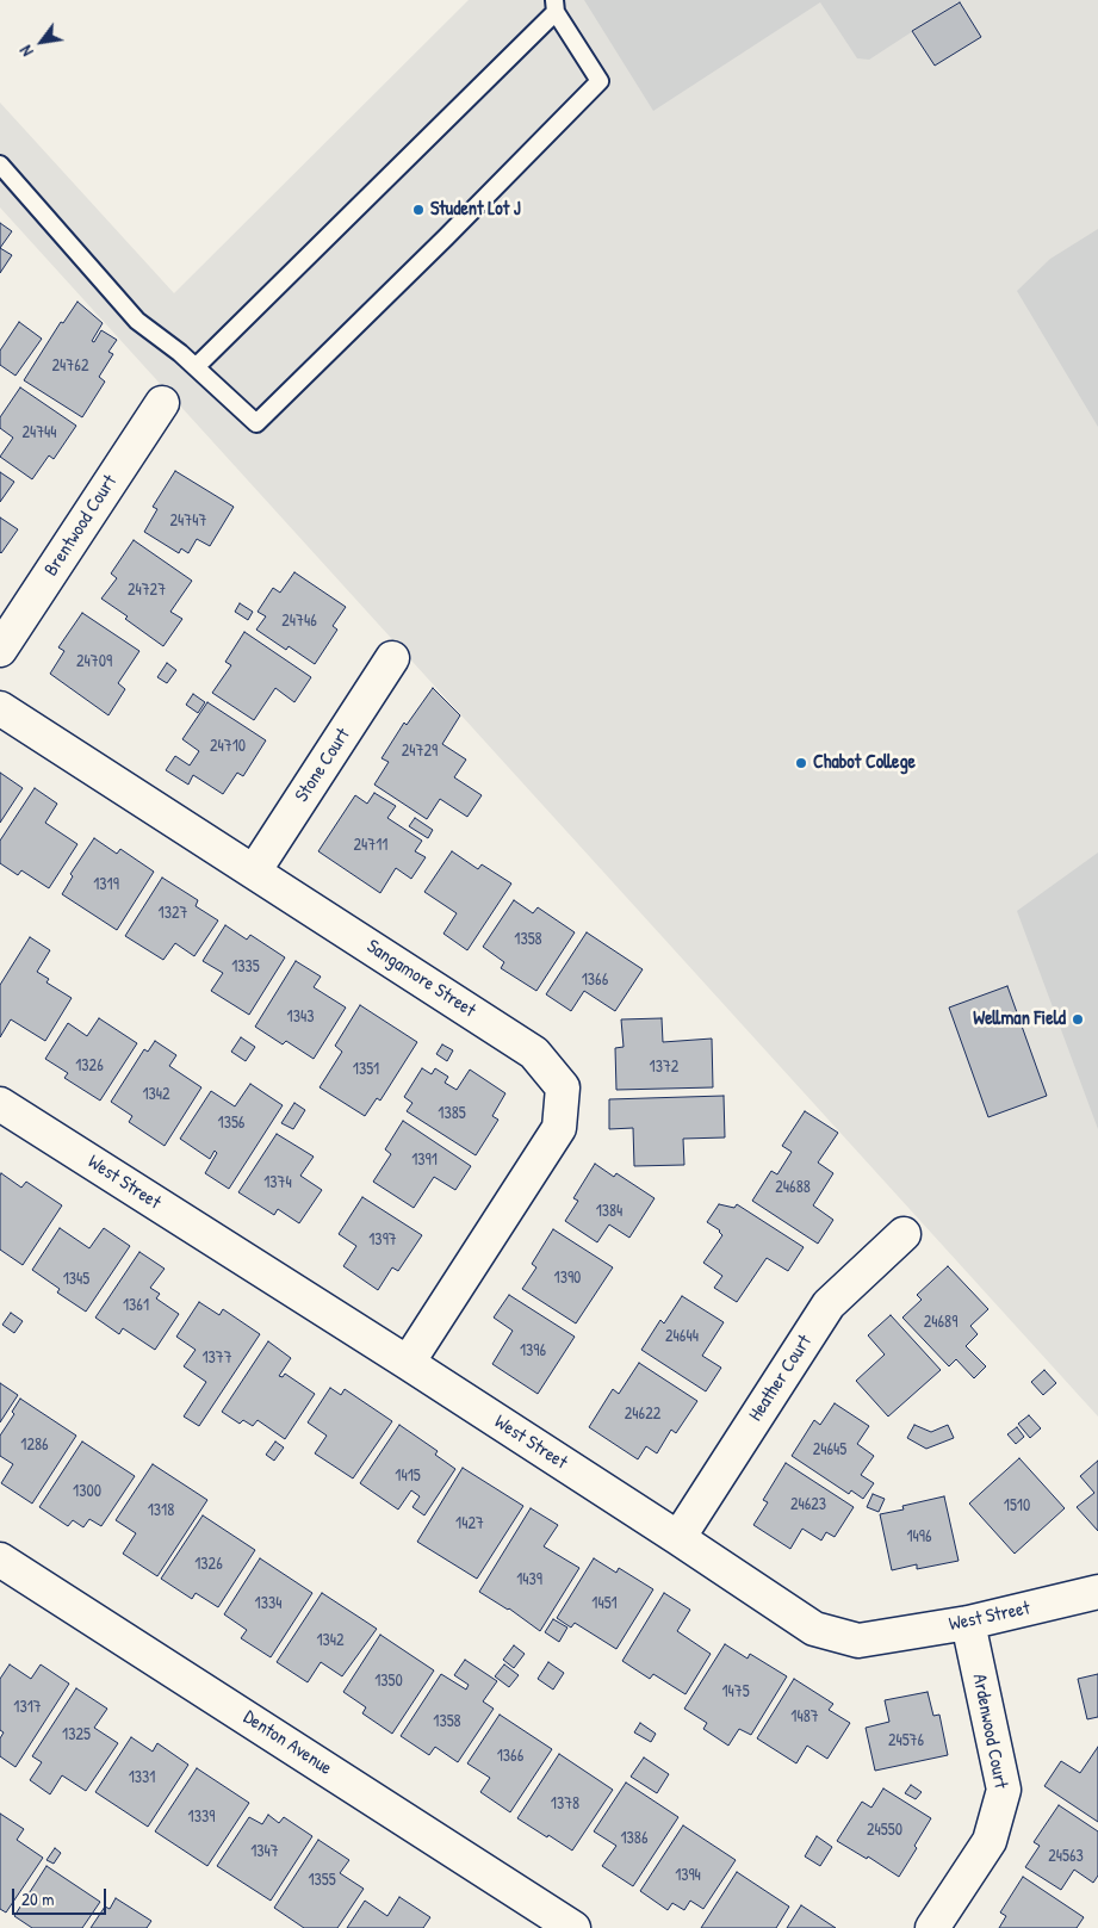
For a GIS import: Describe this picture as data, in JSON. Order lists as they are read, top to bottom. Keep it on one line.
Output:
{"streets":{"street":["Brentwood Court","Stone Court","Sangamore Street","West Street","Heather Court","Ardenwood Court","Denton Avenue"]},"crossings":[["Stone Court","Sangamore Street"],["Sangamore Street","West Street"],["West Street","Heather Court"],["West Street","Ardenwood Court"]],"places":["Student Lot J","Chabot College","Wellman Field"],"house_numbers":["24762","24744","24747","24727","24746","24709","24710","24729","24711","1319","1327","1358","1335","1366","1343","1326","1372","1351","1342","1385","1356","1391","1374","24688","1384","1397","1390","1345","1361","24689","24644","1396","1377","24622","1286","24645","1415","1300","24623","1510","1318","1427","1496","1326","1439","1334","1451","1342","1350","1475","1317","1487","1358","1325","24576","1366","1331","1378","1339","24550","1386","1347","24563","1394","1355"],"scale_bar":"20 m","north":"bottom left"}
